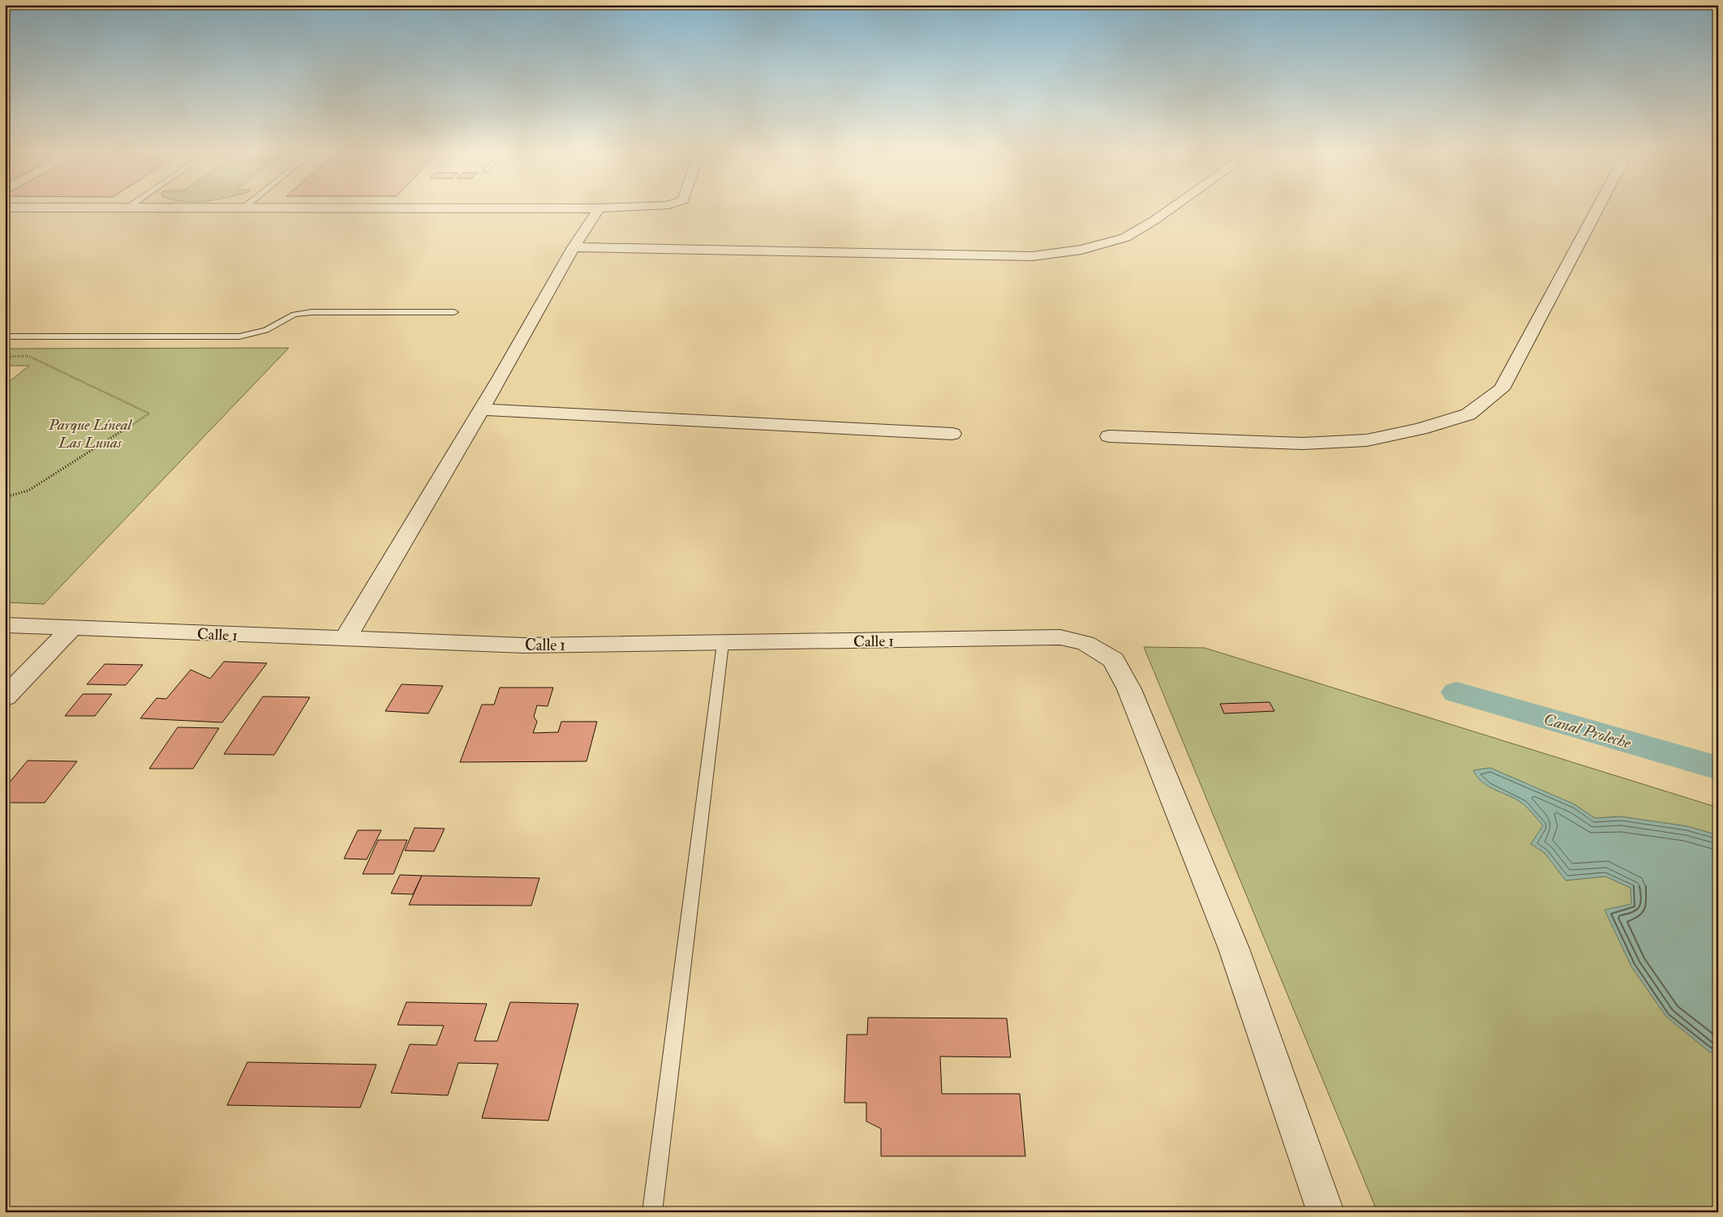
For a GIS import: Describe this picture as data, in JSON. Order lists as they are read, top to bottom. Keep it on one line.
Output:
{"streets":{"street":["Calle 1"]},"water":["Canal Proleche"],"parks":["Parque Líneal Las Lunas"]}
